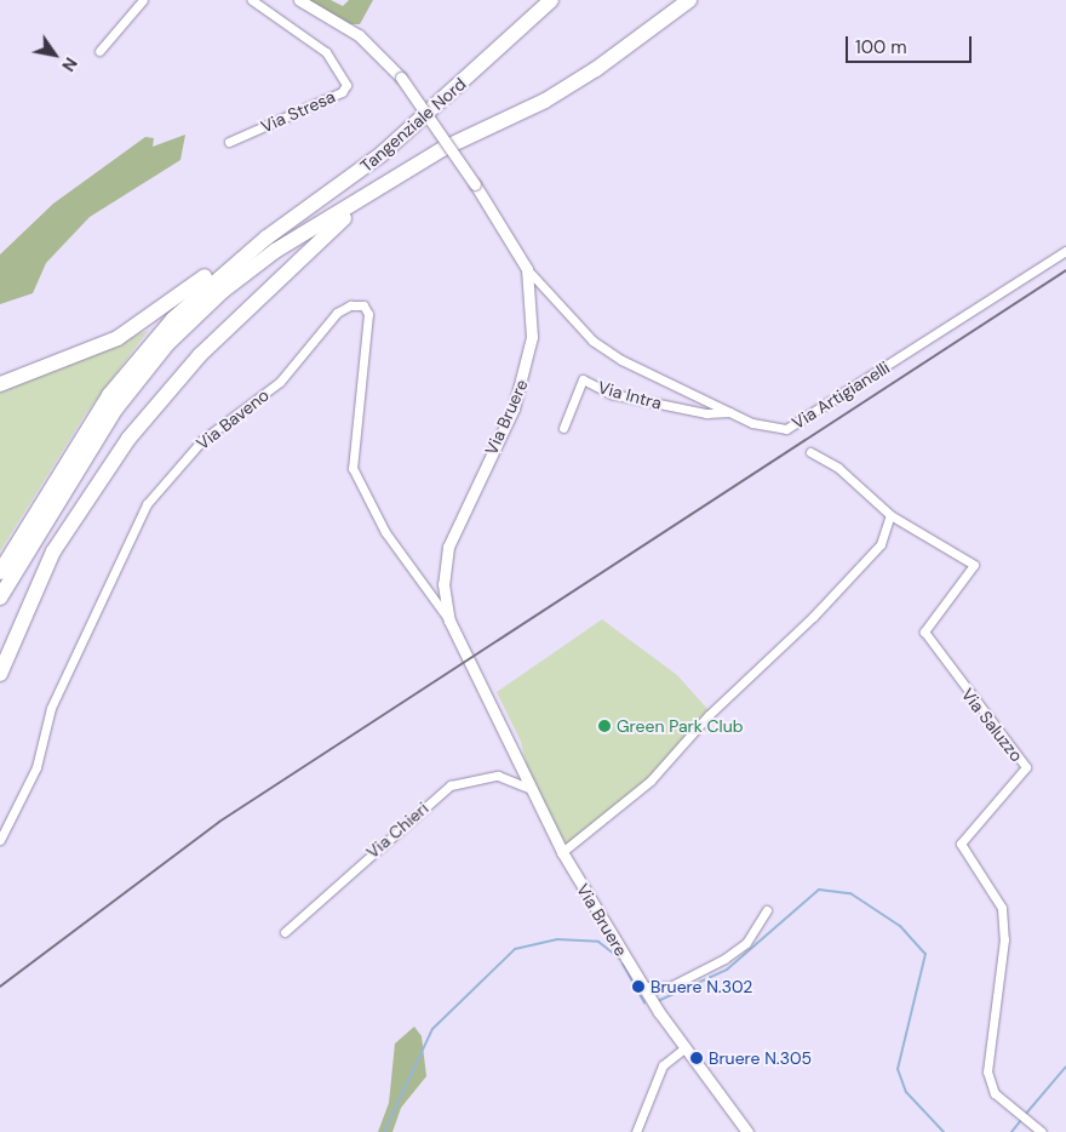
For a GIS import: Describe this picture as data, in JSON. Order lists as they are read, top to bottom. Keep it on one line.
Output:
{"streets":{"highway":["Tangenziale Nord"],"street":["Via Stresa","Via Intra","Via Artigianelli","Via Bruere","Via Baveno","Via Saluzzo","Via Chieri"]},"crossings":[["Via Intra","Via Artigianelli"],["Via Artigianelli","Via Bruere"],["Via Bruere","Via Baveno"],["Via Bruere","Via Chieri"]],"places":["Green Park Club","Bruere N.302","Bruere N.305"],"scale_bar":"100 m","north":"bottom right"}
